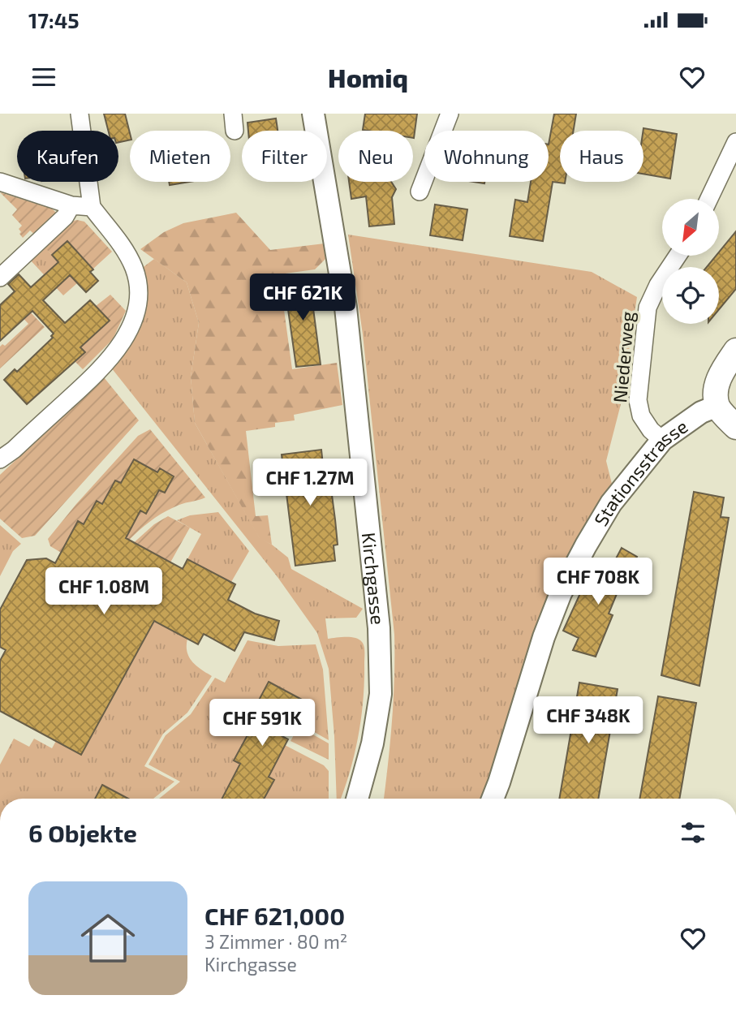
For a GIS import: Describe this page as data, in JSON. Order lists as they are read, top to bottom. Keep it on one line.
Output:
{"streets":{"street":["Niederweg","Stationsstrasse","Kirchgasse"]},"crossings":[["Niederweg","Stationsstrasse"]],"north":"bottom left","page":{"status":"17:45","header":"Homiq","chip":["Kaufen","Mieten","Filter","Neu","Wohnung","Haus"],"price":["CHF 621K","CHF 1.27M","CHF 708K","CHF 1.08M","CHF 348K","CHF 591K"],"heading":"6 Objekte","list":[{"name":"CHF 621,000","note":"3 Zimmer · 80 m² · Kirchgasse"}]}}
